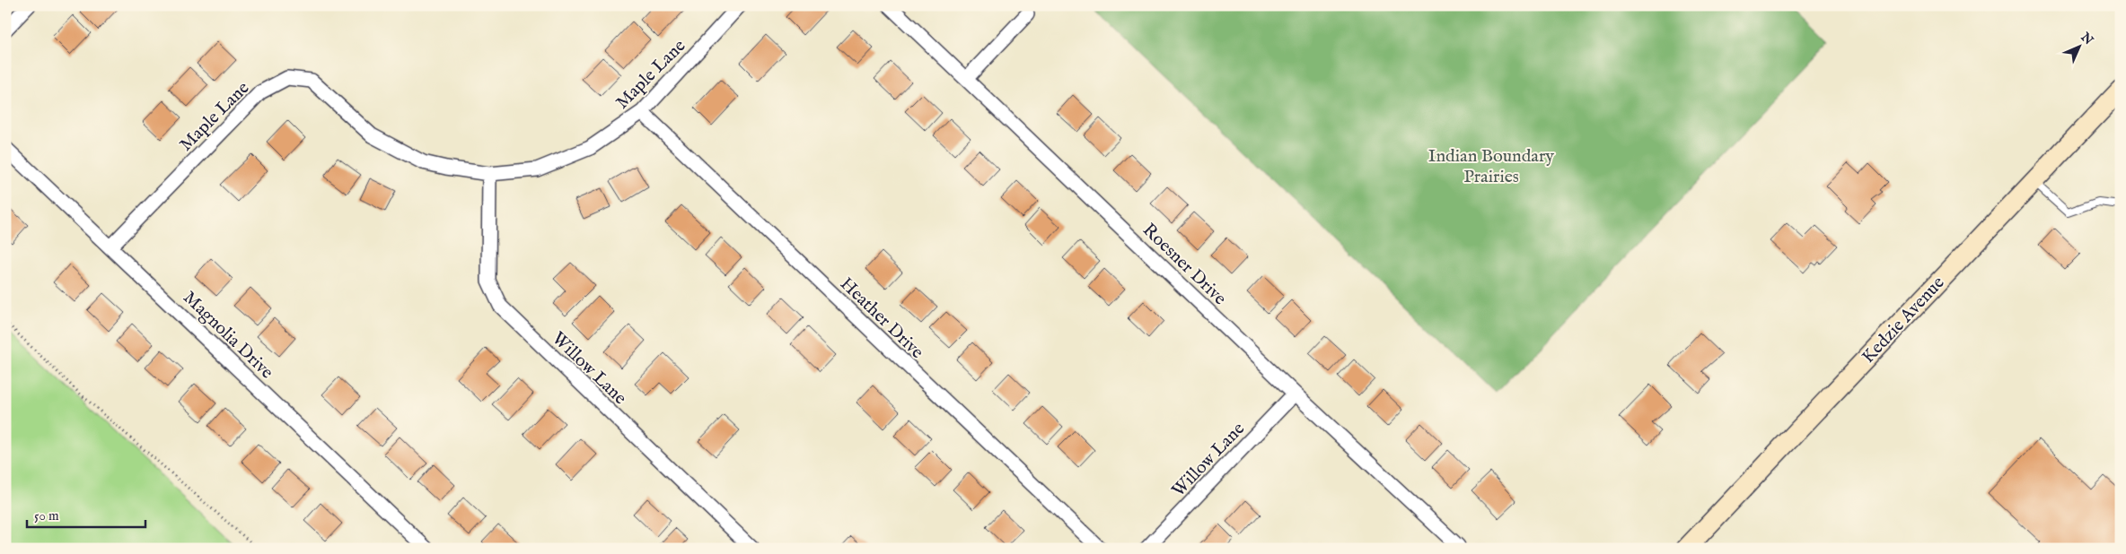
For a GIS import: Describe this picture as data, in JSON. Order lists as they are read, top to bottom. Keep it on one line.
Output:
{"streets":{"main road":["Kedzie Avenue"],"street":["Maple Lane","Roesner Drive","Heather Drive","Magnolia Drive","Willow Lane"]},"crossings":[["Maple Lane","Heather Drive"],["Maple Lane","Magnolia Drive"],["Maple Lane","Willow Lane"],["Roesner Drive","Willow Lane"]],"parks":["Indian Boundary Prairies"],"scale_bar":"50 m","north":"top right"}
